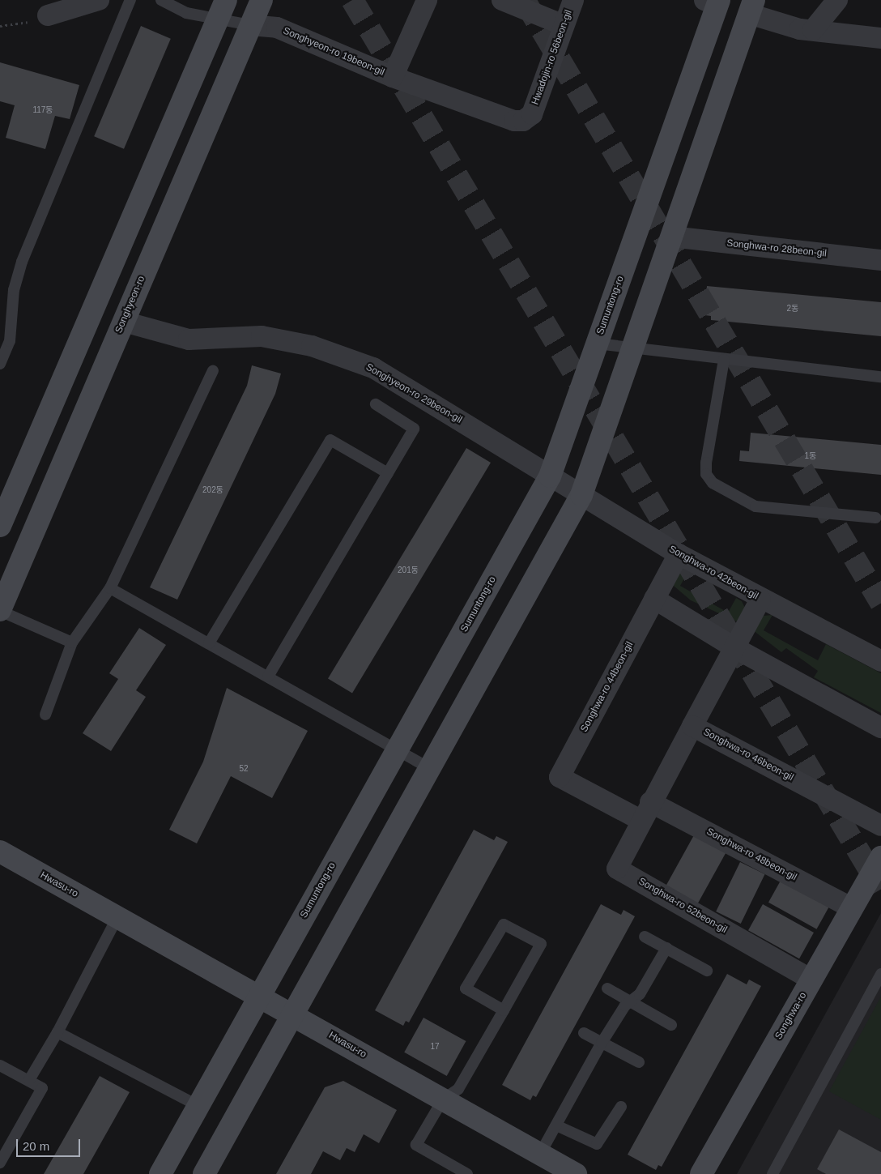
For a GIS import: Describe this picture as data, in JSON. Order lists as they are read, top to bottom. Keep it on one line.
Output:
{"streets":{"street":["Songhyeon-ro 19beon-gil","Hwadojin-ro 56beon-gil","Songhwa-ro 28beon-gil","Songhyeon-ro","Sumuntong-ro","Songhyeon-ro 29beon-gil","Songhwa-ro 42beon-gil","Songhwa-ro 44beon-gil","Songhwa-ro 46beon-gil","Songhwa-ro 48beon-gil","Hwasu-ro","Songhwa-ro 52beon-gil","Songhwa-ro"]},"crossings":[["Songhyeon-ro 19beon-gil","Hwadojin-ro 56beon-gil"],["Songhyeon-ro 19beon-gil","Songhyeon-ro"],["Songhyeon-ro","Songhyeon-ro 29beon-gil"],["Sumuntong-ro","Songhyeon-ro 29beon-gil"],["Sumuntong-ro","Songhwa-ro 42beon-gil"],["Sumuntong-ro","Hwasu-ro"],["Songhyeon-ro 29beon-gil","Songhwa-ro 42beon-gil"],["Songhwa-ro 44beon-gil","Songhwa-ro 46beon-gil"],["Songhwa-ro 44beon-gil","Songhwa-ro 48beon-gil"],["Songhwa-ro 44beon-gil","Songhwa-ro 52beon-gil"],["Songhwa-ro 46beon-gil","Songhwa-ro 48beon-gil"],["Songhwa-ro 46beon-gil","Songhwa-ro 52beon-gil"],["Songhwa-ro 48beon-gil","Songhwa-ro 52beon-gil"],["Songhwa-ro 48beon-gil","Songhwa-ro"],["Songhwa-ro 52beon-gil","Songhwa-ro"]],"house_numbers":["117동","2동","1동","202동","201동","52","17"],"scale_bar":"20 m"}
